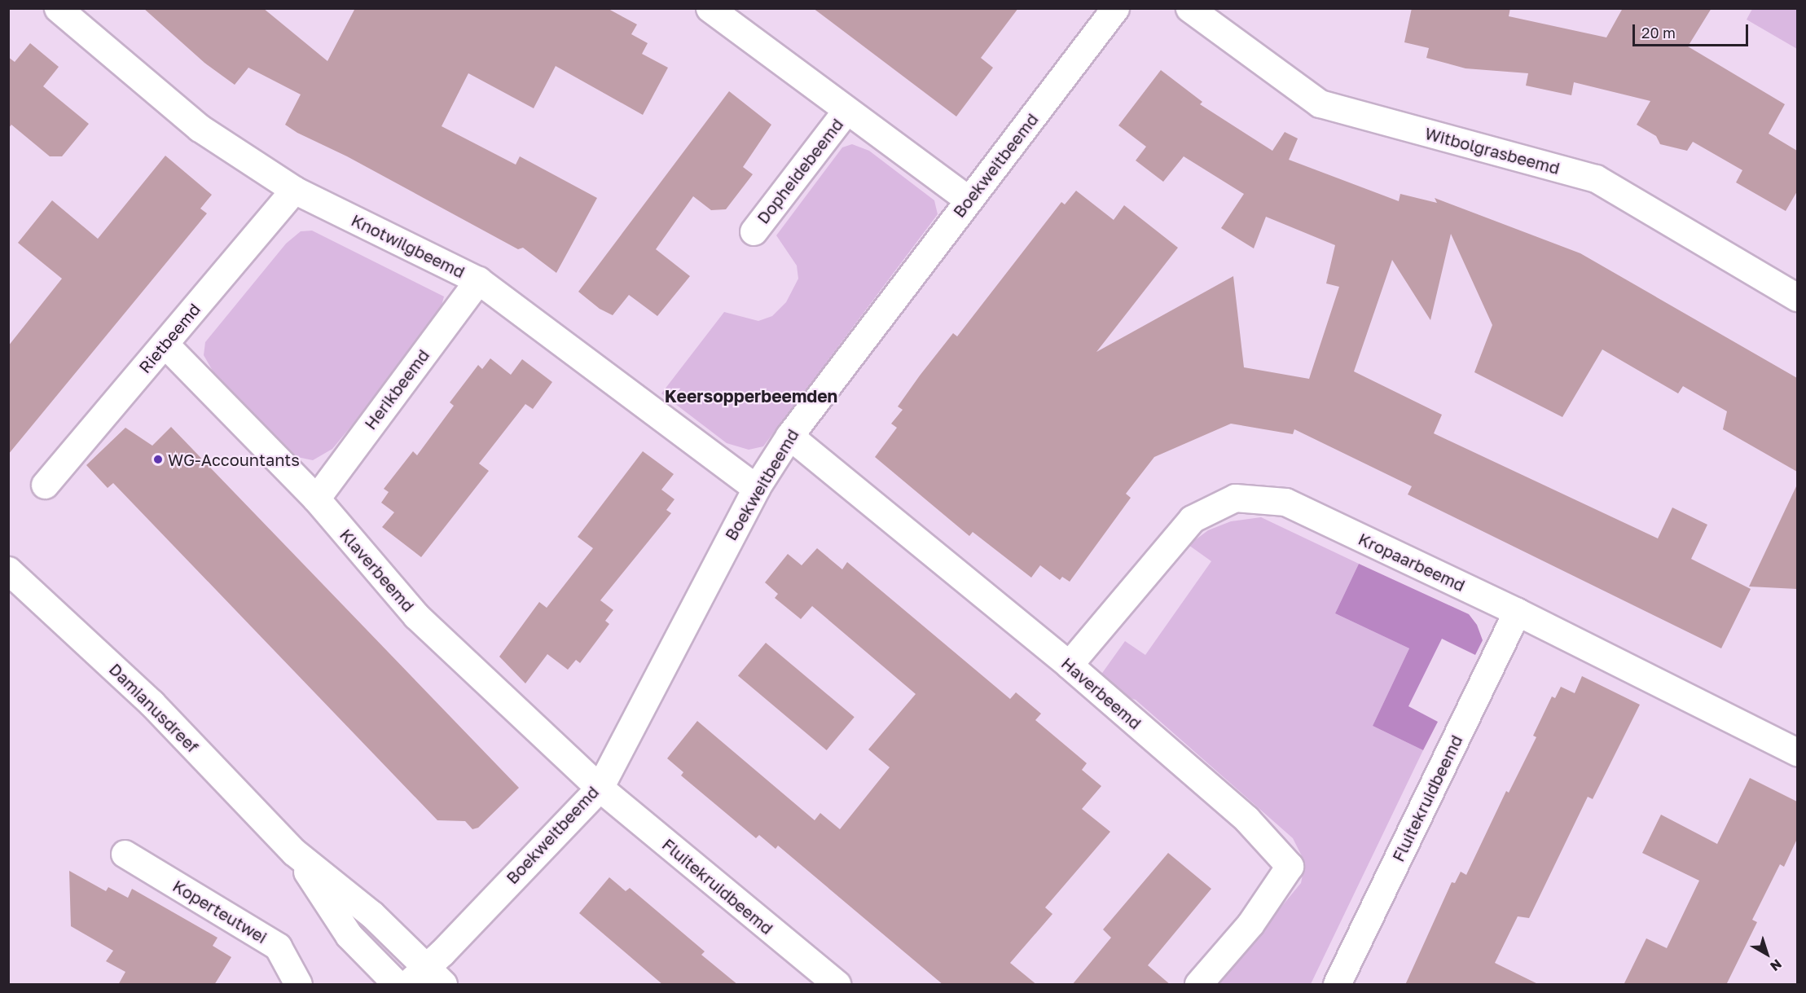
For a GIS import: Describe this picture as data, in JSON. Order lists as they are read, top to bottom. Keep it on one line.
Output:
{"streets":{"street":["Witbolgrasbeemd","Boekweitbeemd","Dopheidebeemd","Knotwilgbeemd","Rietbeemd","Herikbeemd","Kropaarbeemd","Klaverbeemd","Haverbeemd","Damianusdreef","Fluitekruidbeemd","Koperteutwei"]},"crossings":[["Boekweitbeemd","Dopheidebeemd"],["Boekweitbeemd","Knotwilgbeemd"],["Boekweitbeemd","Klaverbeemd"],["Boekweitbeemd","Haverbeemd"],["Boekweitbeemd","Damianusdreef"],["Boekweitbeemd","Fluitekruidbeemd"],["Knotwilgbeemd","Rietbeemd"],["Knotwilgbeemd","Herikbeemd"],["Rietbeemd","Klaverbeemd"],["Herikbeemd","Klaverbeemd"],["Kropaarbeemd","Haverbeemd"],["Kropaarbeemd","Fluitekruidbeemd"],["Klaverbeemd","Fluitekruidbeemd"]],"districts":["Keersopperbeemden"],"places":["WG-Accountants"],"scale_bar":"20 m","north":"bottom right"}
